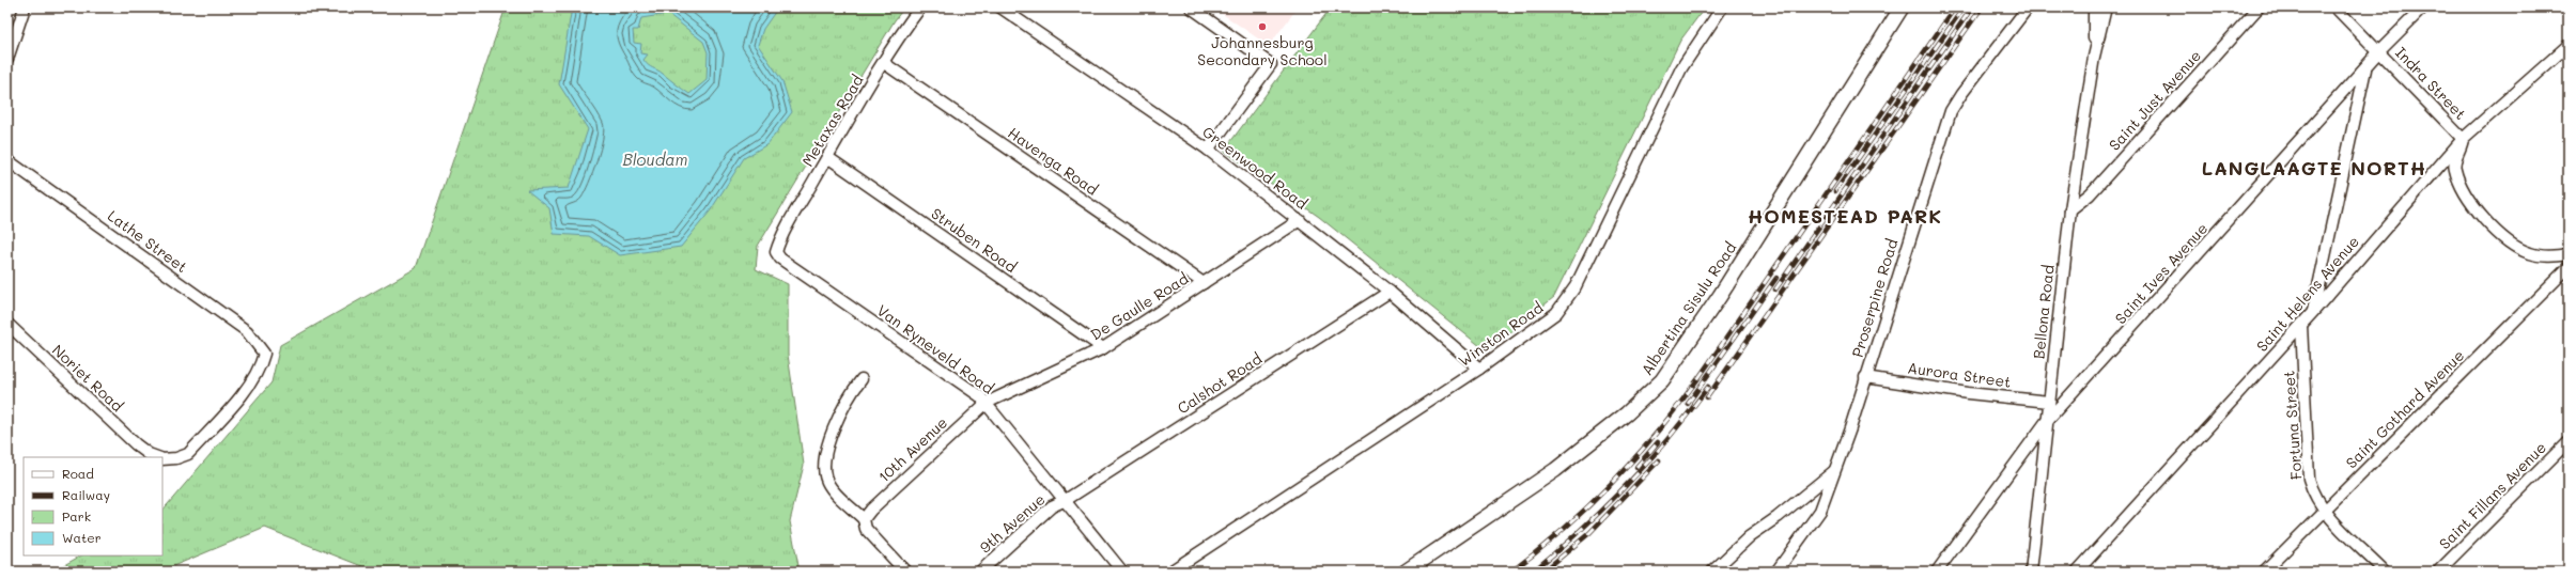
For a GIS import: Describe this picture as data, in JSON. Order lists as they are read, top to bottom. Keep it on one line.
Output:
{"streets":{"main road":["Albertina Sisulu Road"],"street":["Indra Street","Saint Just Avenue","Metaxas Road","Havenga Road","Greenwood Road","Struben Road","Lathe Street","Saint Ives Avenue","Saint Helens Avenue","Proserpine Road","De Gaulle Road","Bellona Road","Winston Road","Van Ryneveld Road","Aurora Street","Noriet Road","Calshot Road","Saint Gothard Avenue","Fortuna Street","10th Avenue","Saint Fillans Avenue","9th Avenue"]},"crossings":[["Indra Street","Saint Ives Avenue"],["Indra Street","Saint Helens Avenue"],["Saint Just Avenue","Bellona Road"],["Metaxas Road","Havenga Road"],["Metaxas Road","Struben Road"],["Metaxas Road","Van Ryneveld Road"],["Havenga Road","De Gaulle Road"],["Greenwood Road","De Gaulle Road"],["Greenwood Road","Winston Road"],["Greenwood Road","Calshot Road"],["Struben Road","De Gaulle Road"],["Saint Ives Avenue","Bellona Road"],["Saint Helens Avenue","Fortuna Street"],["Proserpine Road","Aurora Street"],["De Gaulle Road","Van Ryneveld Road"],["De Gaulle Road","10th Avenue"],["Bellona Road","Aurora Street"],["Van Ryneveld Road","Calshot Road"],["Van Ryneveld Road","10th Avenue"],["Van Ryneveld Road","9th Avenue"],["Calshot Road","9th Avenue"],["Saint Gothard Avenue","Fortuna Street"]],"districts":["LANGLAAGTE NORTH","HOMESTEAD PARK"],"water":["Bloudam"],"places":["Johannesburg Secondary School"],"legend":["Road","Railway","Park","Water"]}
